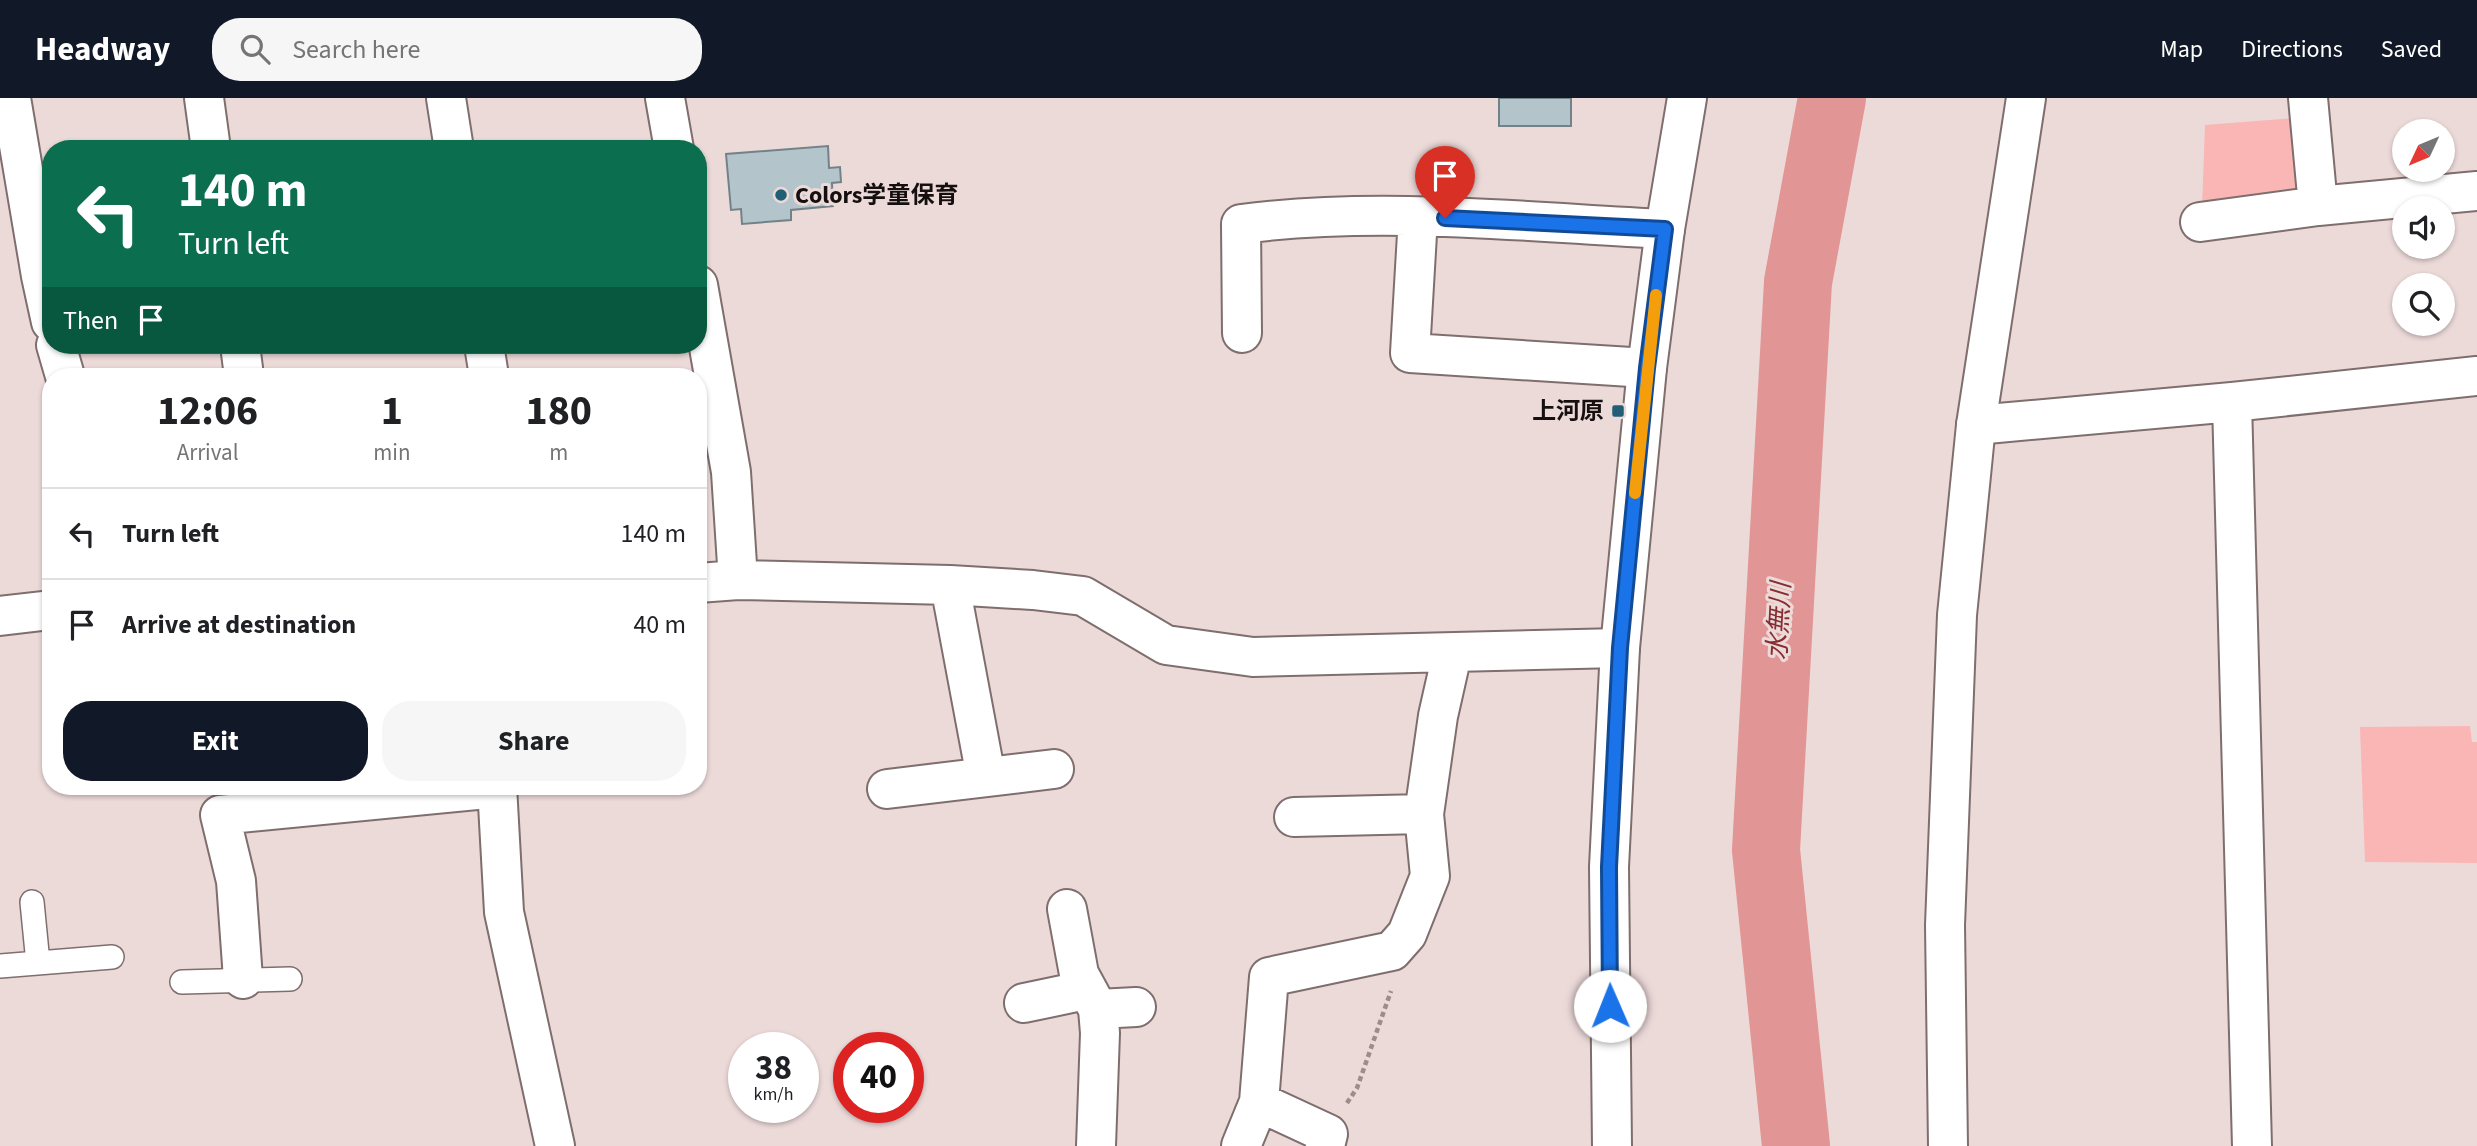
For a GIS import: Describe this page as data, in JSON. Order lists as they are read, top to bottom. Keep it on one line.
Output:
{"water":["水無川"],"places":{"other":["Colors学童保育"],"transit":["上河原"]},"north":"bottom left","page":{"header":"Headway","search":"Search here","nav":["Map","Directions","Saved"],"turn":["140 m","Turn left"],"then":"Then","eta":["12:06","Arrival","1","min","180","m"],"list":[{"name":"Turn left","value":"140 m"},{"name":"Arrive at destination","value":"40 m"}],"buttons":["Exit","Share"],"speed":"38 km/h","limit":"40"}}
